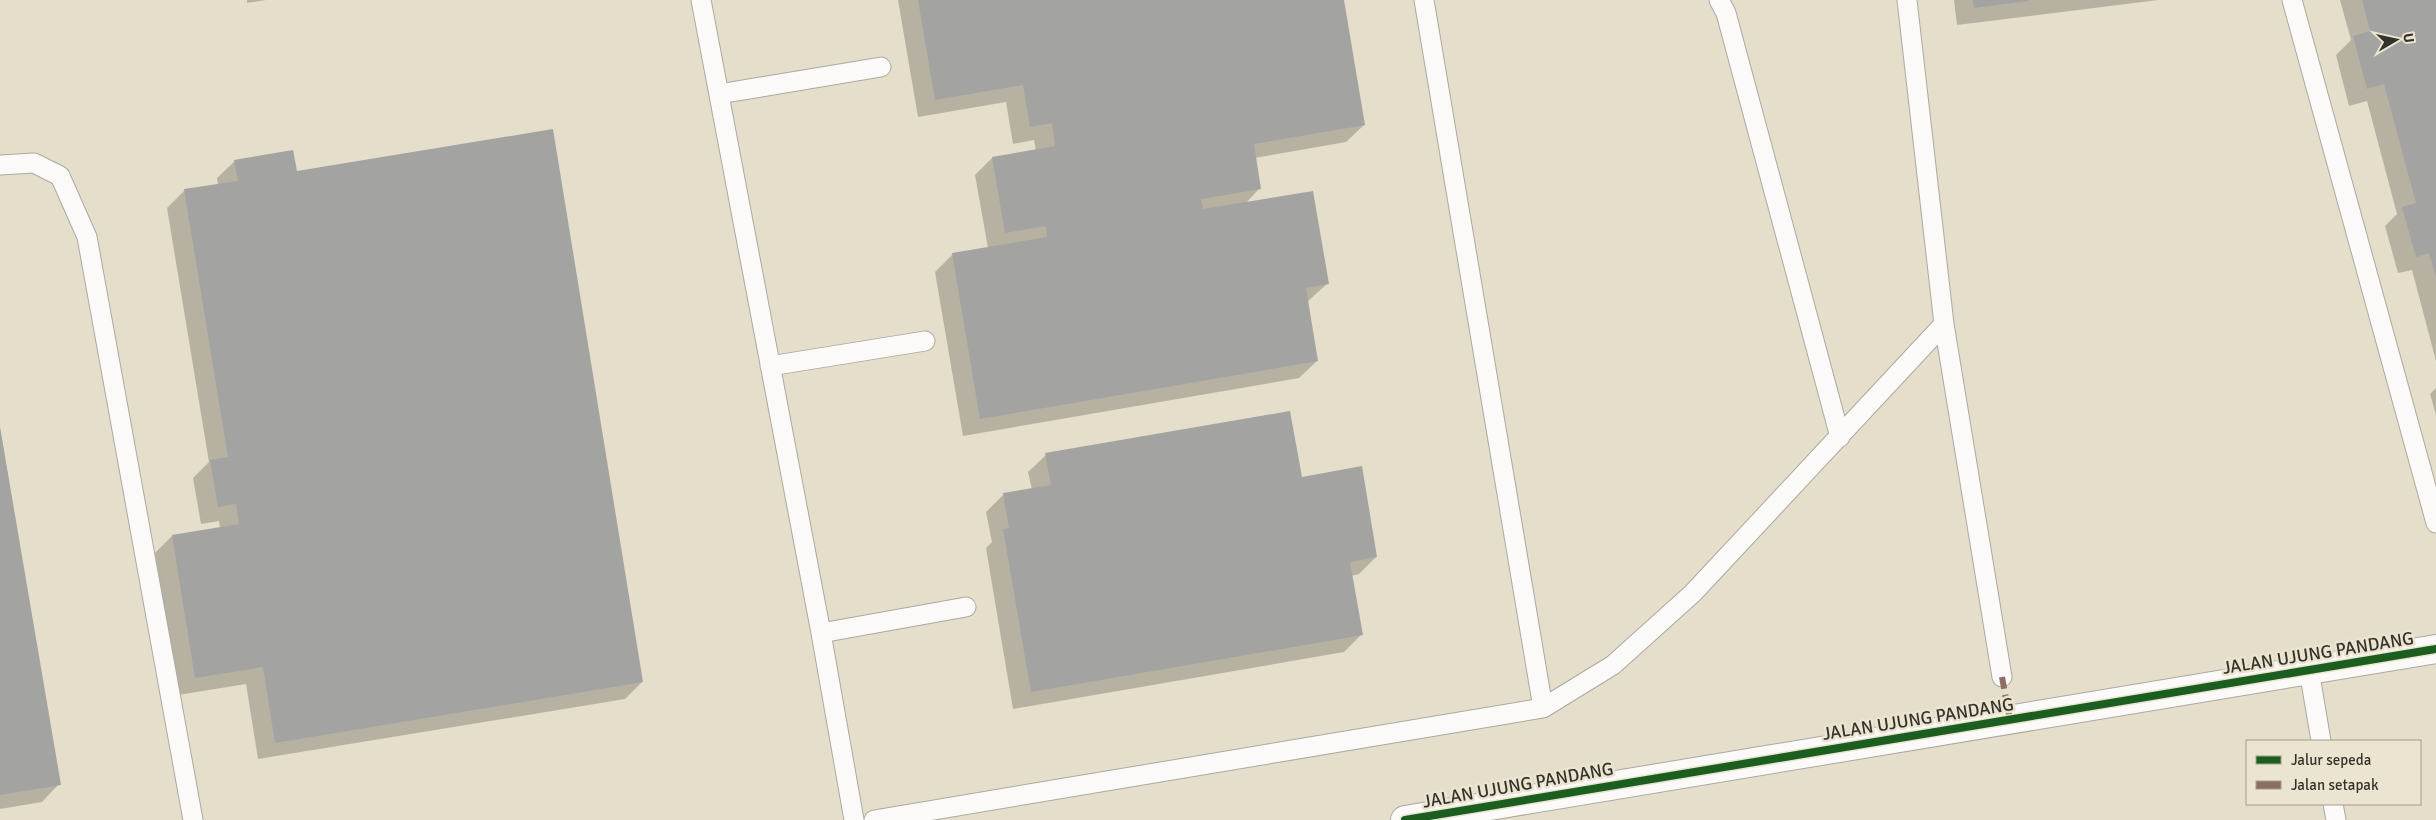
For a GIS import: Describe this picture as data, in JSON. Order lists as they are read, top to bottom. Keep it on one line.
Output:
{"streets":{"street":["JALAN UJUNG PANDANG"]},"legend":["Jalur sepeda","Jalan setapak"],"north":"right"}
